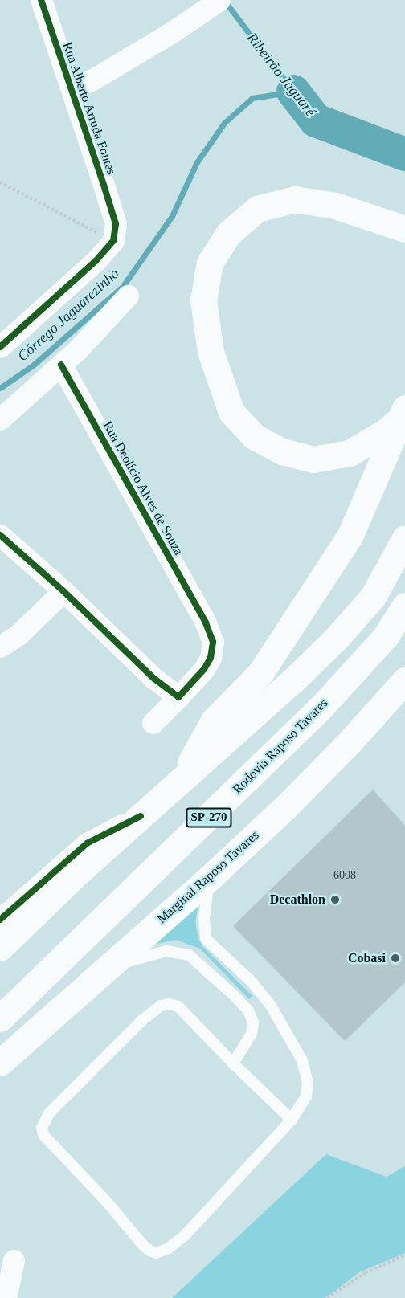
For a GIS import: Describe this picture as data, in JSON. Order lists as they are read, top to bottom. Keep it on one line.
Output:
{"streets":{"main road":["Rodovia Raposo Tavares","SP-270","Marginal Raposo Tavares"],"street":["Rua Alberto Arruda Fontes","Rua Deolício Alves de Souza"]},"water":["Ribeirão Jaguaré","Córrego Jaguarezinho"],"places":["Decathlon","Cobasi"],"house_numbers":["6008"]}
